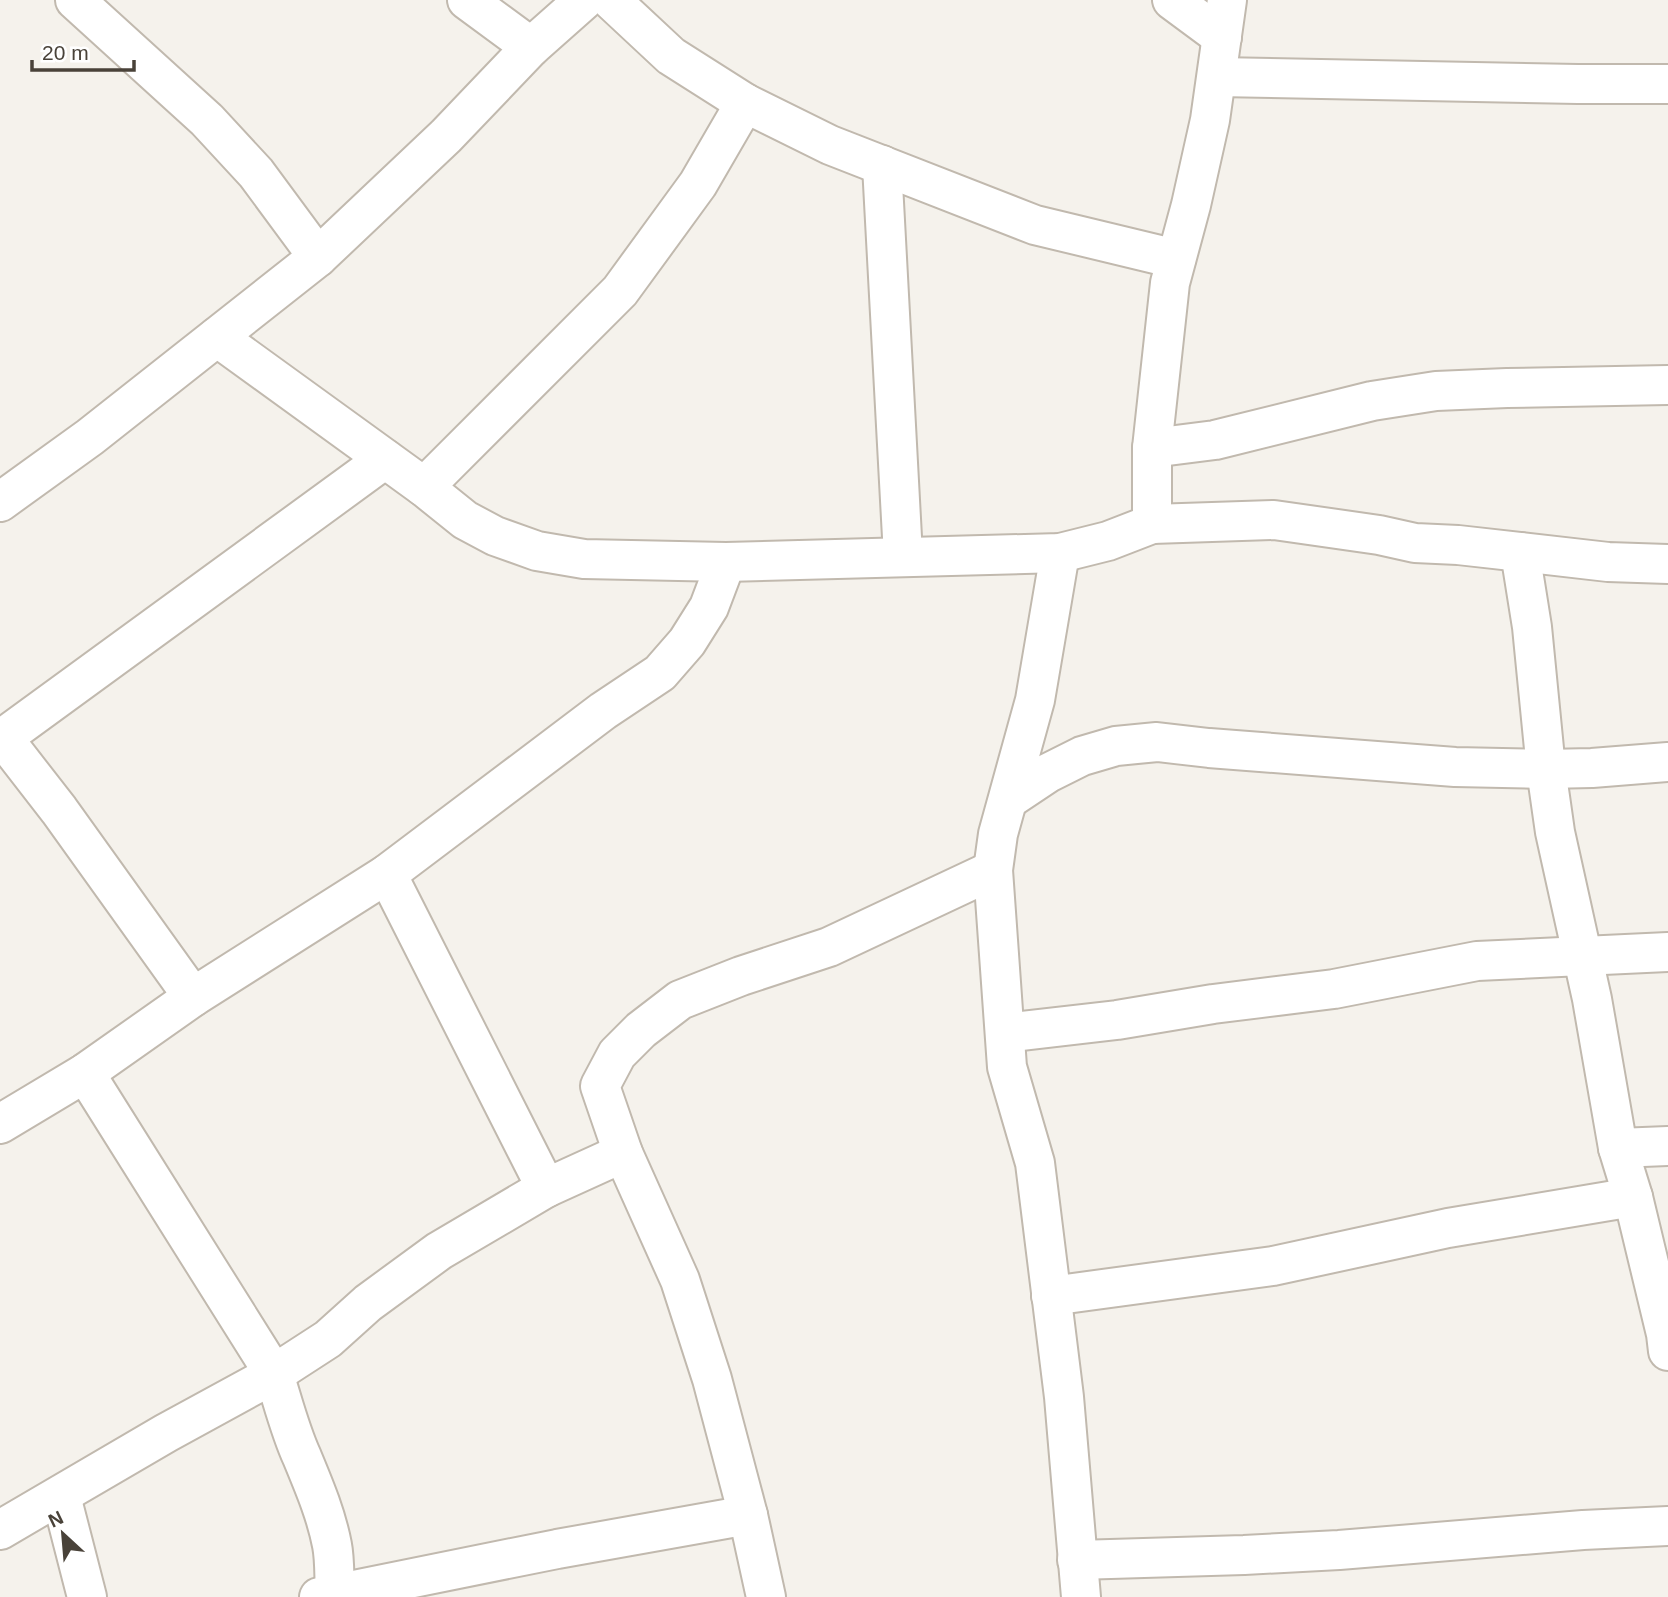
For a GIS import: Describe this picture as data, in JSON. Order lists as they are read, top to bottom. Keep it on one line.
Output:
{"scale_bar":"20 m","north":"top left"}
